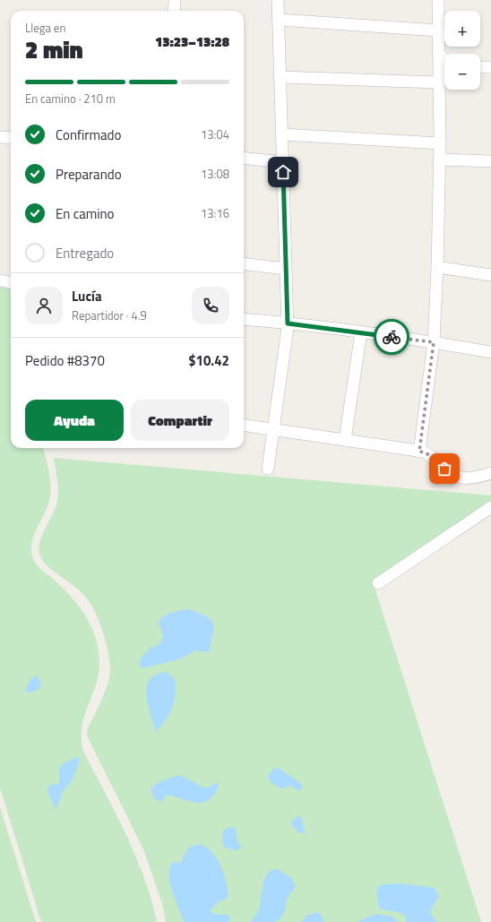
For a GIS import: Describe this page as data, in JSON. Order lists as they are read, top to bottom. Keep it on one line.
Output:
{"page":{"map_buttons":["+","−"],"heading":["2 min","Llega en","13:23–13:28"],"panel":["Lucía","Repartidor · 4.9","Pedido #8370","$10.42"],"bar":"En camino · 210 m","list":[["Confirmado","13:04"],["Preparando","13:08"],["En camino","13:16"],"Entregado"],"buttons":["Ayuda","Compartir"]}}
